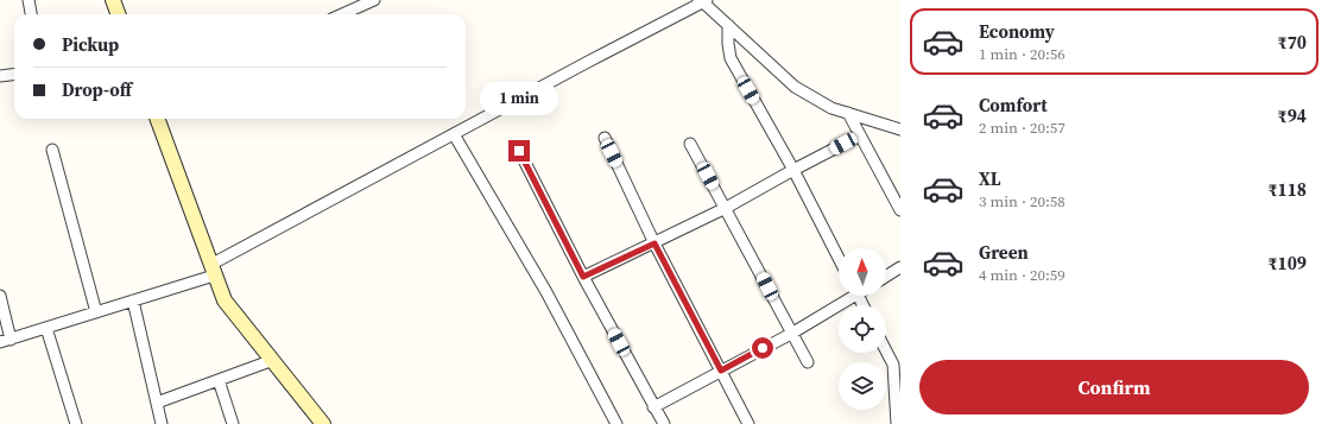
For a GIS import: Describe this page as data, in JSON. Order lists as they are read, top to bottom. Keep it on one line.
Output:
{"north":"top","page":{"list":[{"name":"Economy","note":"1 min · 20:56","value":"₹70"},{"name":"Comfort","note":"2 min · 20:57","value":"₹94"},{"name":"XL","note":"3 min · 20:58","value":"₹118"},{"name":"Green","note":"4 min · 20:59","value":"₹109"}],"banner":["Pickup","Drop-off"],"bubble":"1 min","buttons":"Confirm"}}
